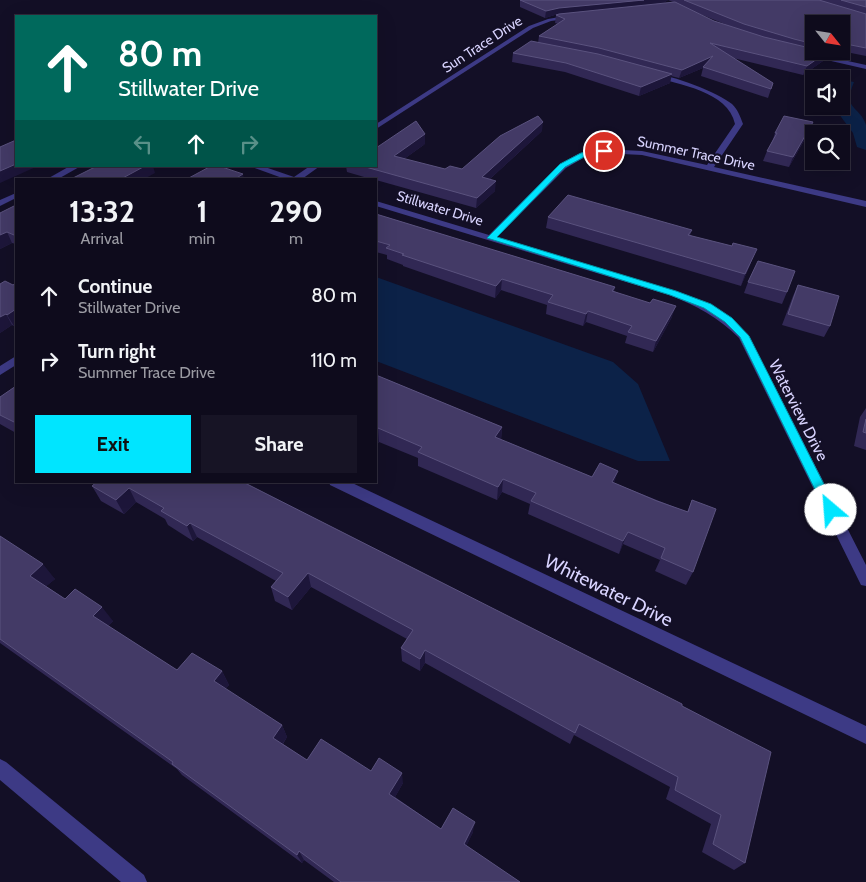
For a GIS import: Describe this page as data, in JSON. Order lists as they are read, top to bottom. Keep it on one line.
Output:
{"streets":{"street":["Sun Trace Drive","Summer Trace Drive","Stillwater Drive","Waterview Drive","Whitewater Drive"]},"crossings":[["Summer Trace Drive","Stillwater Drive"],["Stillwater Drive","Waterview Drive"]],"north":"bottom right","page":{"turn":["80 m","Stillwater Drive"],"eta":["13:32","Arrival","1","min","290","m"],"list":[{"name":"Continue","note":"Stillwater Drive","value":"80 m"},{"name":"Turn right","note":"Summer Trace Drive","value":"110 m"}],"buttons":["Exit","Share"]}}
